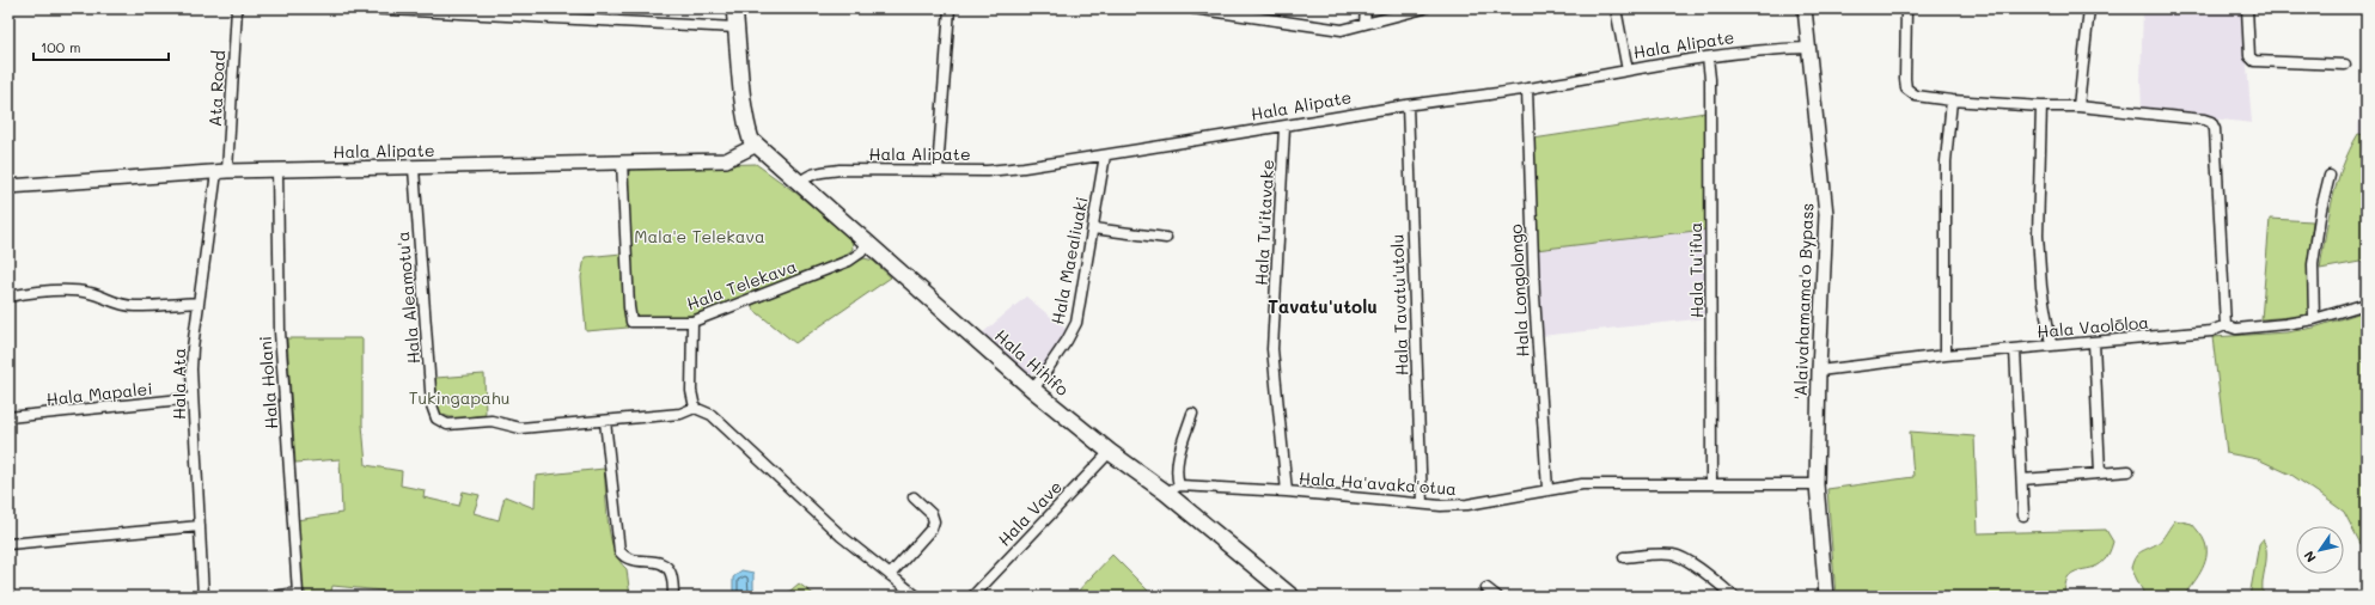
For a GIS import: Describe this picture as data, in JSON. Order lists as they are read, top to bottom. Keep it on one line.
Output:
{"streets":{"main road":["Hala Hihifo"],"street":["Hala Alipate","Ata Road","Hala Tu'itavake","Hala Maealiuaki","Hala Tu'ifua","Hala Telekava","Hala Longolongo","Hala Aleamotu'a","'Alaivahamama'o Bypass","Hala Tavatu'utolu","Hala Vaolōloa","Hala Holani","Hala Ata","Hala Mapalei","Hala Ha'avaka'otua","Hala Vave"]},"crossings":[["Hala Alipate","Ata Road"],["Hala Alipate","Hala Tu'itavake"],["Hala Alipate","Hala Maealiuaki"],["Hala Alipate","Hala Tu'ifua"],["Hala Alipate","Hala Telekava"],["Hala Alipate","Hala Longolongo"],["Hala Alipate","Hala Aleamotu'a"],["Hala Alipate","'Alaivahamama'o Bypass"],["Hala Alipate","Hala Tavatu'utolu"],["Hala Alipate","Hala Hihifo"],["Hala Alipate","Hala Holani"],["Hala Alipate","Hala Ata"],["Ata Road","Hala Ata"],["Hala Tu'itavake","Hala Ha'avaka'otua"],["Hala Maealiuaki","Hala Hihifo"],["Hala Tu'ifua","Hala Ha'avaka'otua"],["Hala Telekava","Hala Hihifo"],["Hala Longolongo","Hala Ha'avaka'otua"],["'Alaivahamama'o Bypass","Hala Vaolōloa"],["'Alaivahamama'o Bypass","Hala Ha'avaka'otua"],["Hala Tavatu'utolu","Hala Ha'avaka'otua"],["Hala Hihifo","Hala Ha'avaka'otua"],["Hala Hihifo","Hala Vave"],["Hala Ata","Hala Mapalei"]],"districts":["Tavatu'utolu"],"parks":["Mala'e Telekava","Tukingapahu"],"scale_bar":"100 m","north":"bottom left"}
